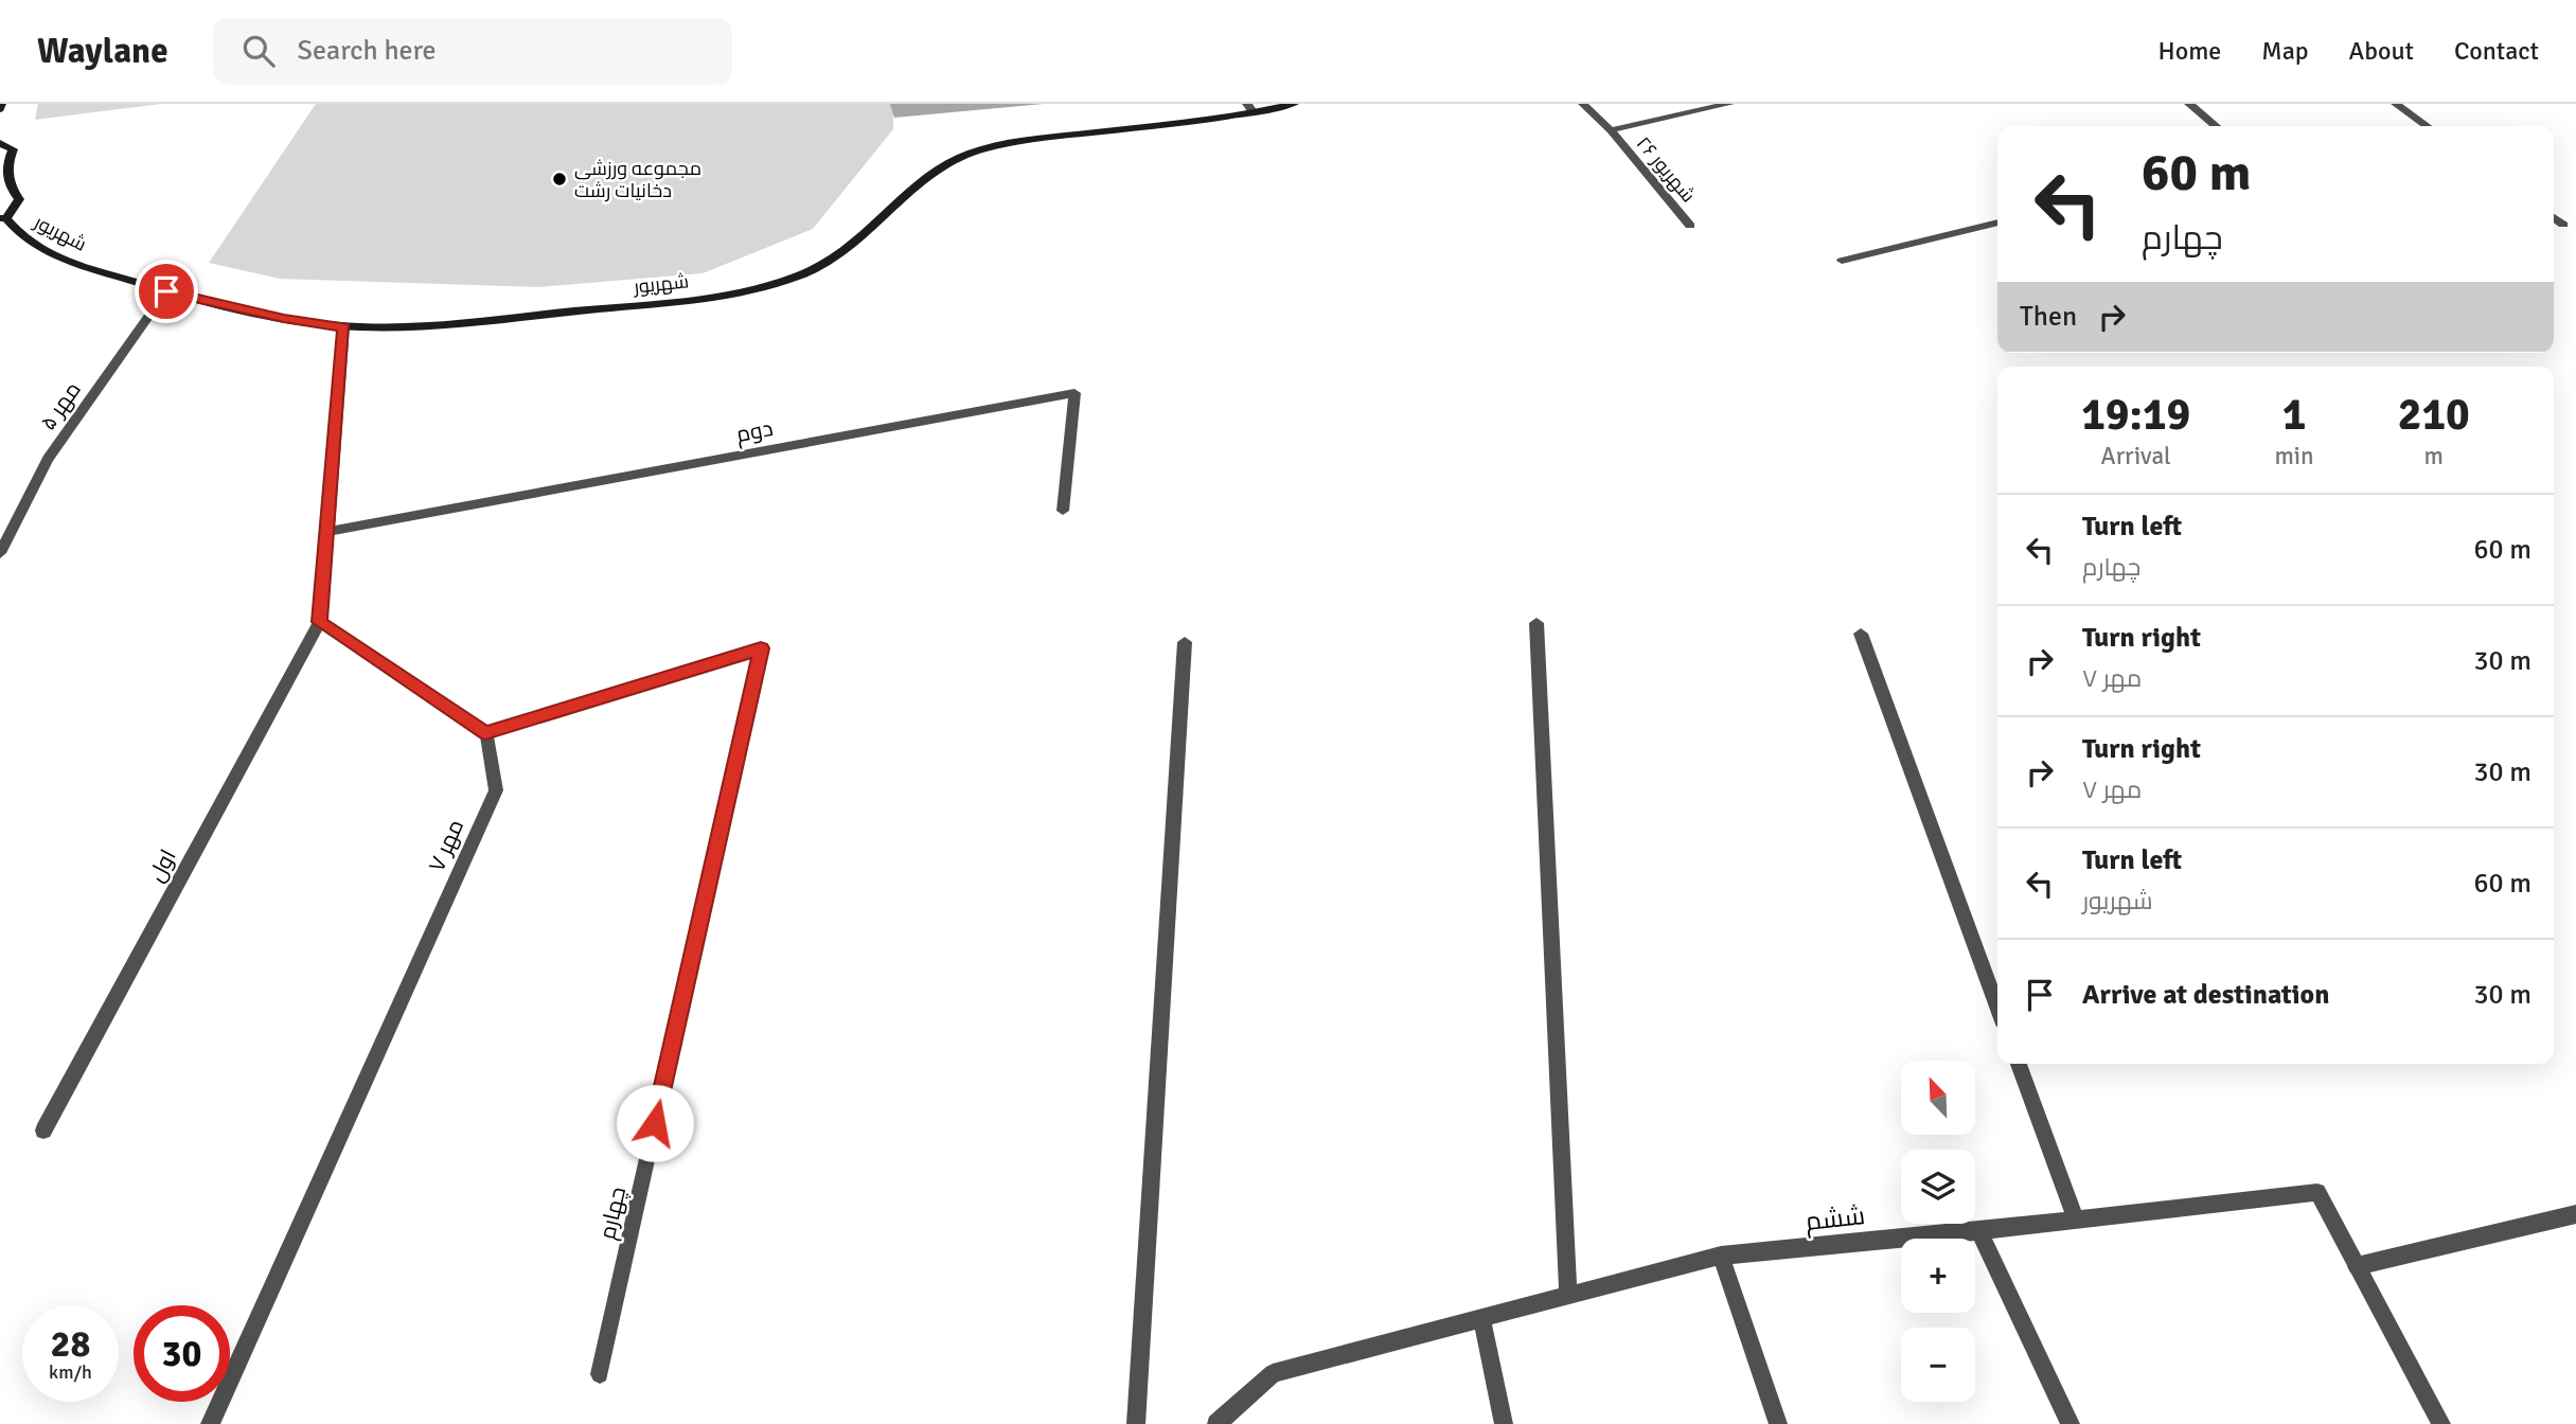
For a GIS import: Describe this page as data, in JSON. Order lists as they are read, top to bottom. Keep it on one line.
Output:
{"streets":{"street":["شهریور ۲۶","شهریور","مهر ۵","دوم","مهر ۷","اول","چهارم","ششم"]},"crossings":[["شهریور","مهر ۵"],["مهر ۷","چهارم"]],"places":["مجموعه ورزشی دخانیات رشت"],"north":"top left","page":{"header":"Waylane","search":"Search here","nav":["Home","Map","About","Contact"],"turn":["60 m","چهارم"],"then":"Then","eta":["19:19","Arrival","1","min","210","m"],"list":[{"name":"Turn left","note":"چهارم","value":"60 m"},{"name":"Turn right","note":"مهر ۷","value":"30 m"},{"name":"Turn right","note":"مهر ۷","value":"30 m"},{"name":"Turn left","note":"شهریور","value":"60 m"},{"name":"Arrive at destination","value":"30 m"}],"map_buttons":["+","−"],"speed":"28 km/h","limit":"30"}}
